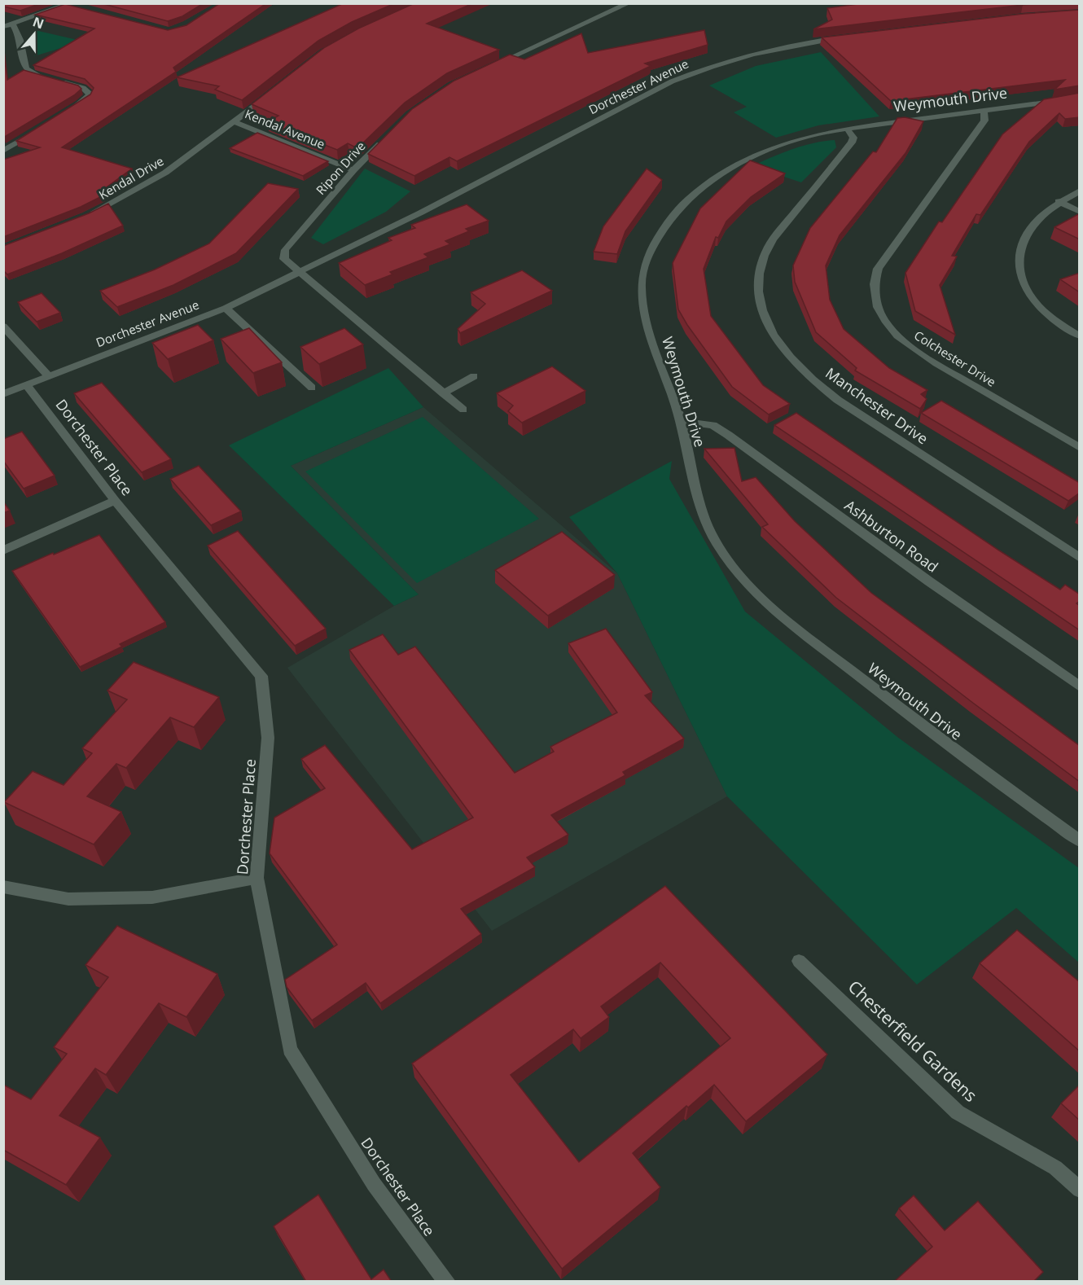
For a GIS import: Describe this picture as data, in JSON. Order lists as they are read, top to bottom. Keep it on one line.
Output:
{"streets":{"street":["Dorchester Avenue","Weymouth Drive","Kendal Avenue","Ripon Drive","Kendal Drive","Colchester Drive","Manchester Drive","Dorchester Place","Ashburton Road","Chesterfield Gardens"]},"crossings":[["Dorchester Avenue","Ripon Drive"],["Dorchester Avenue","Dorchester Place"],["Weymouth Drive","Colchester Drive"],["Weymouth Drive","Manchester Drive"],["Weymouth Drive","Ashburton Road"],["Kendal Avenue","Ripon Drive"],["Kendal Avenue","Kendal Drive"]],"north":"top"}
